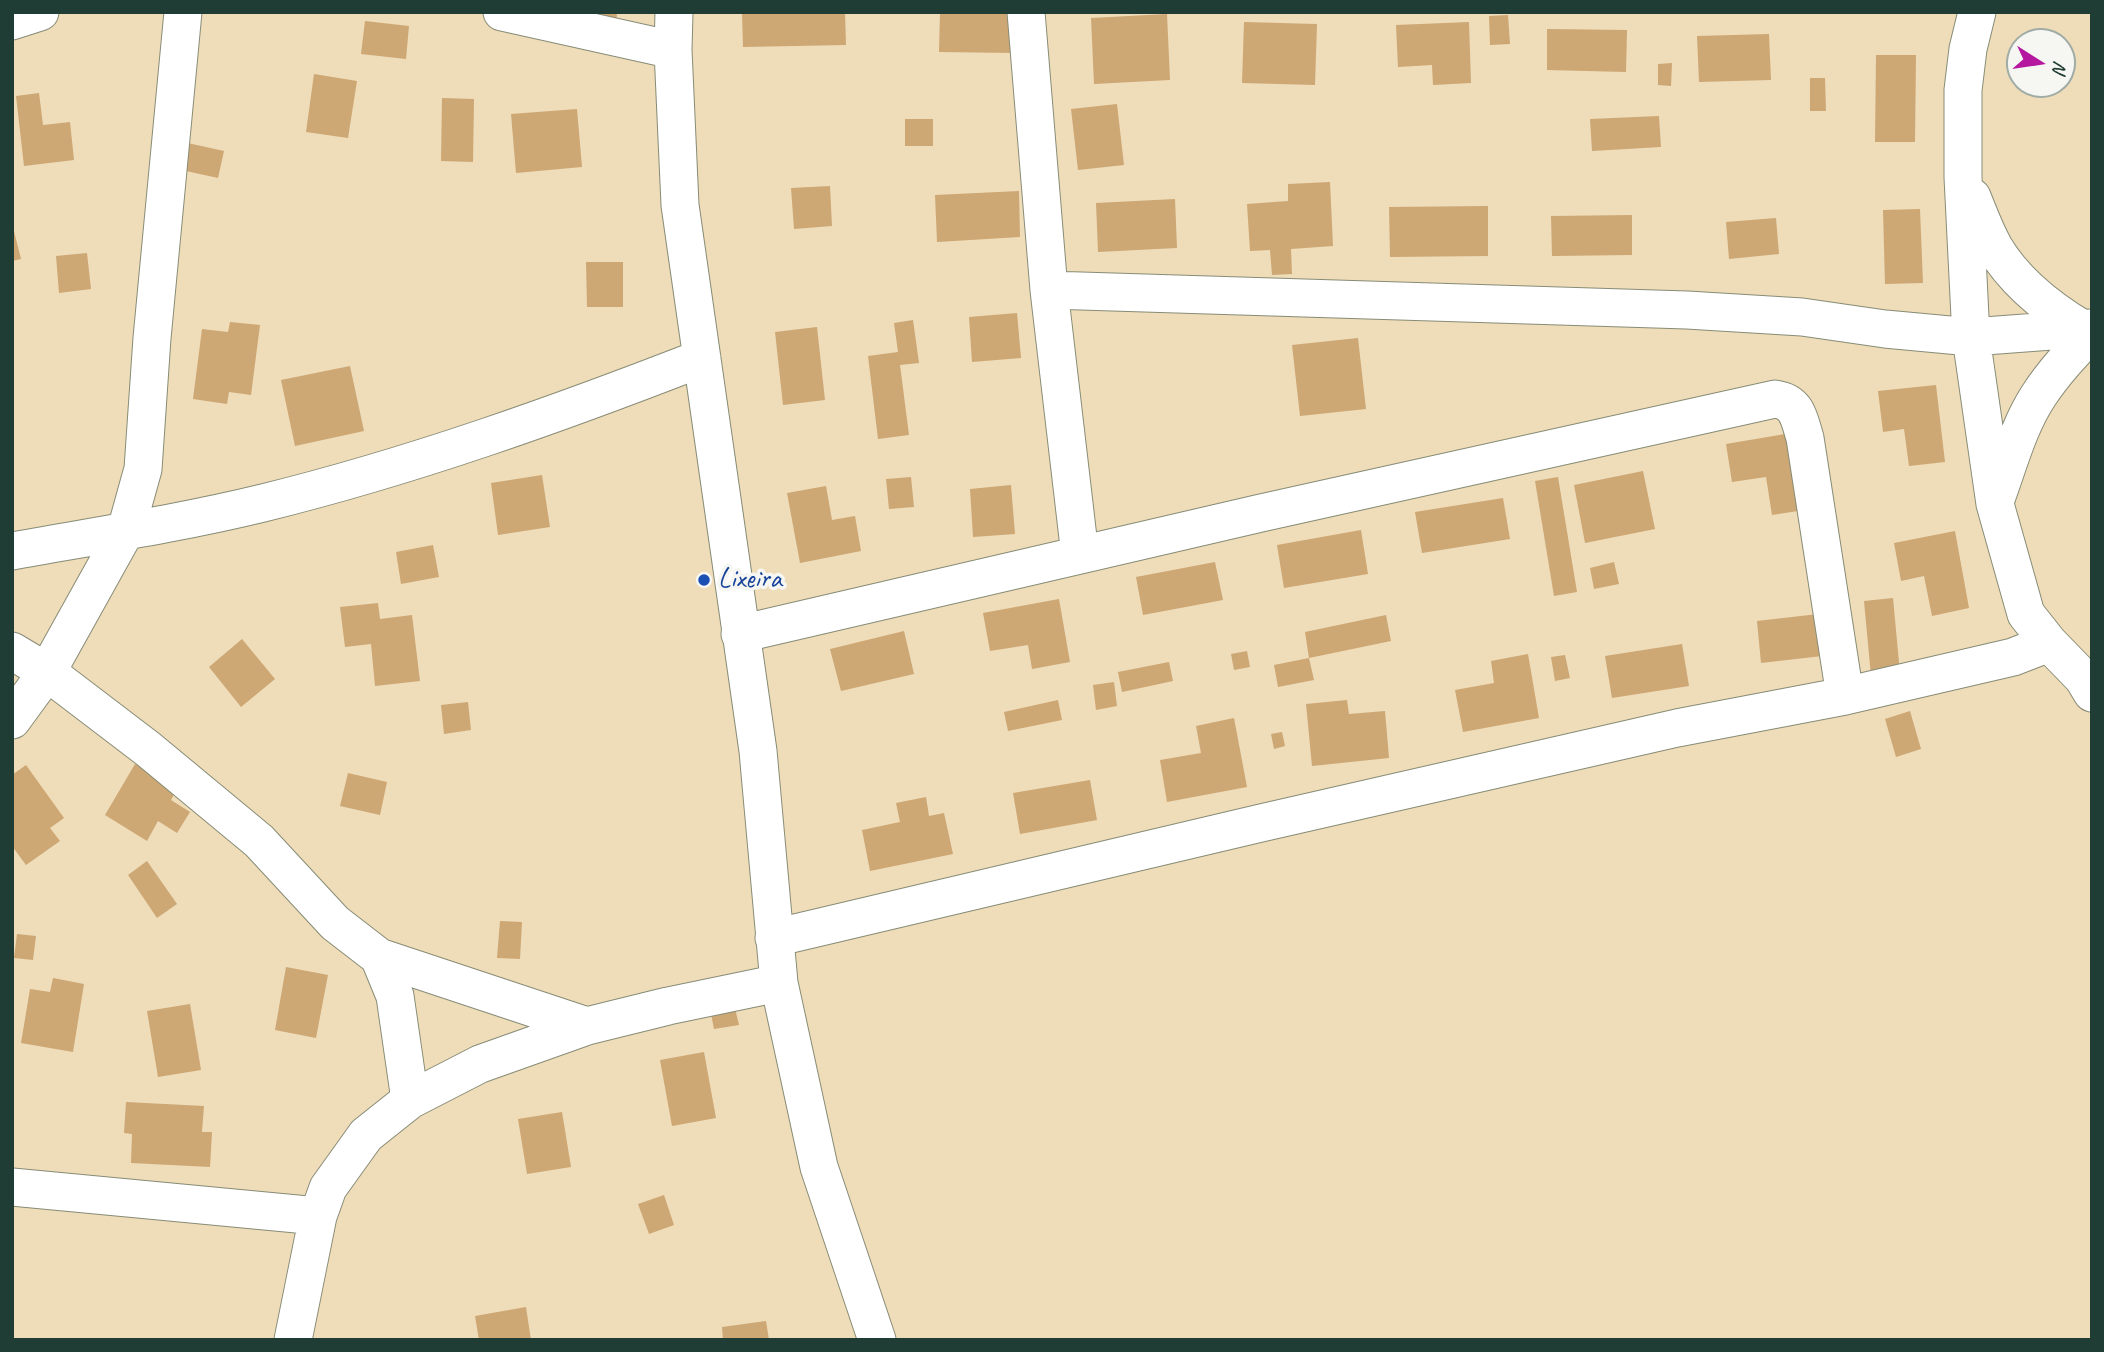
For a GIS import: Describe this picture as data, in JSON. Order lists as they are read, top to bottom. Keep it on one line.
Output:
{"places":["Lixeira"],"north":"right"}
